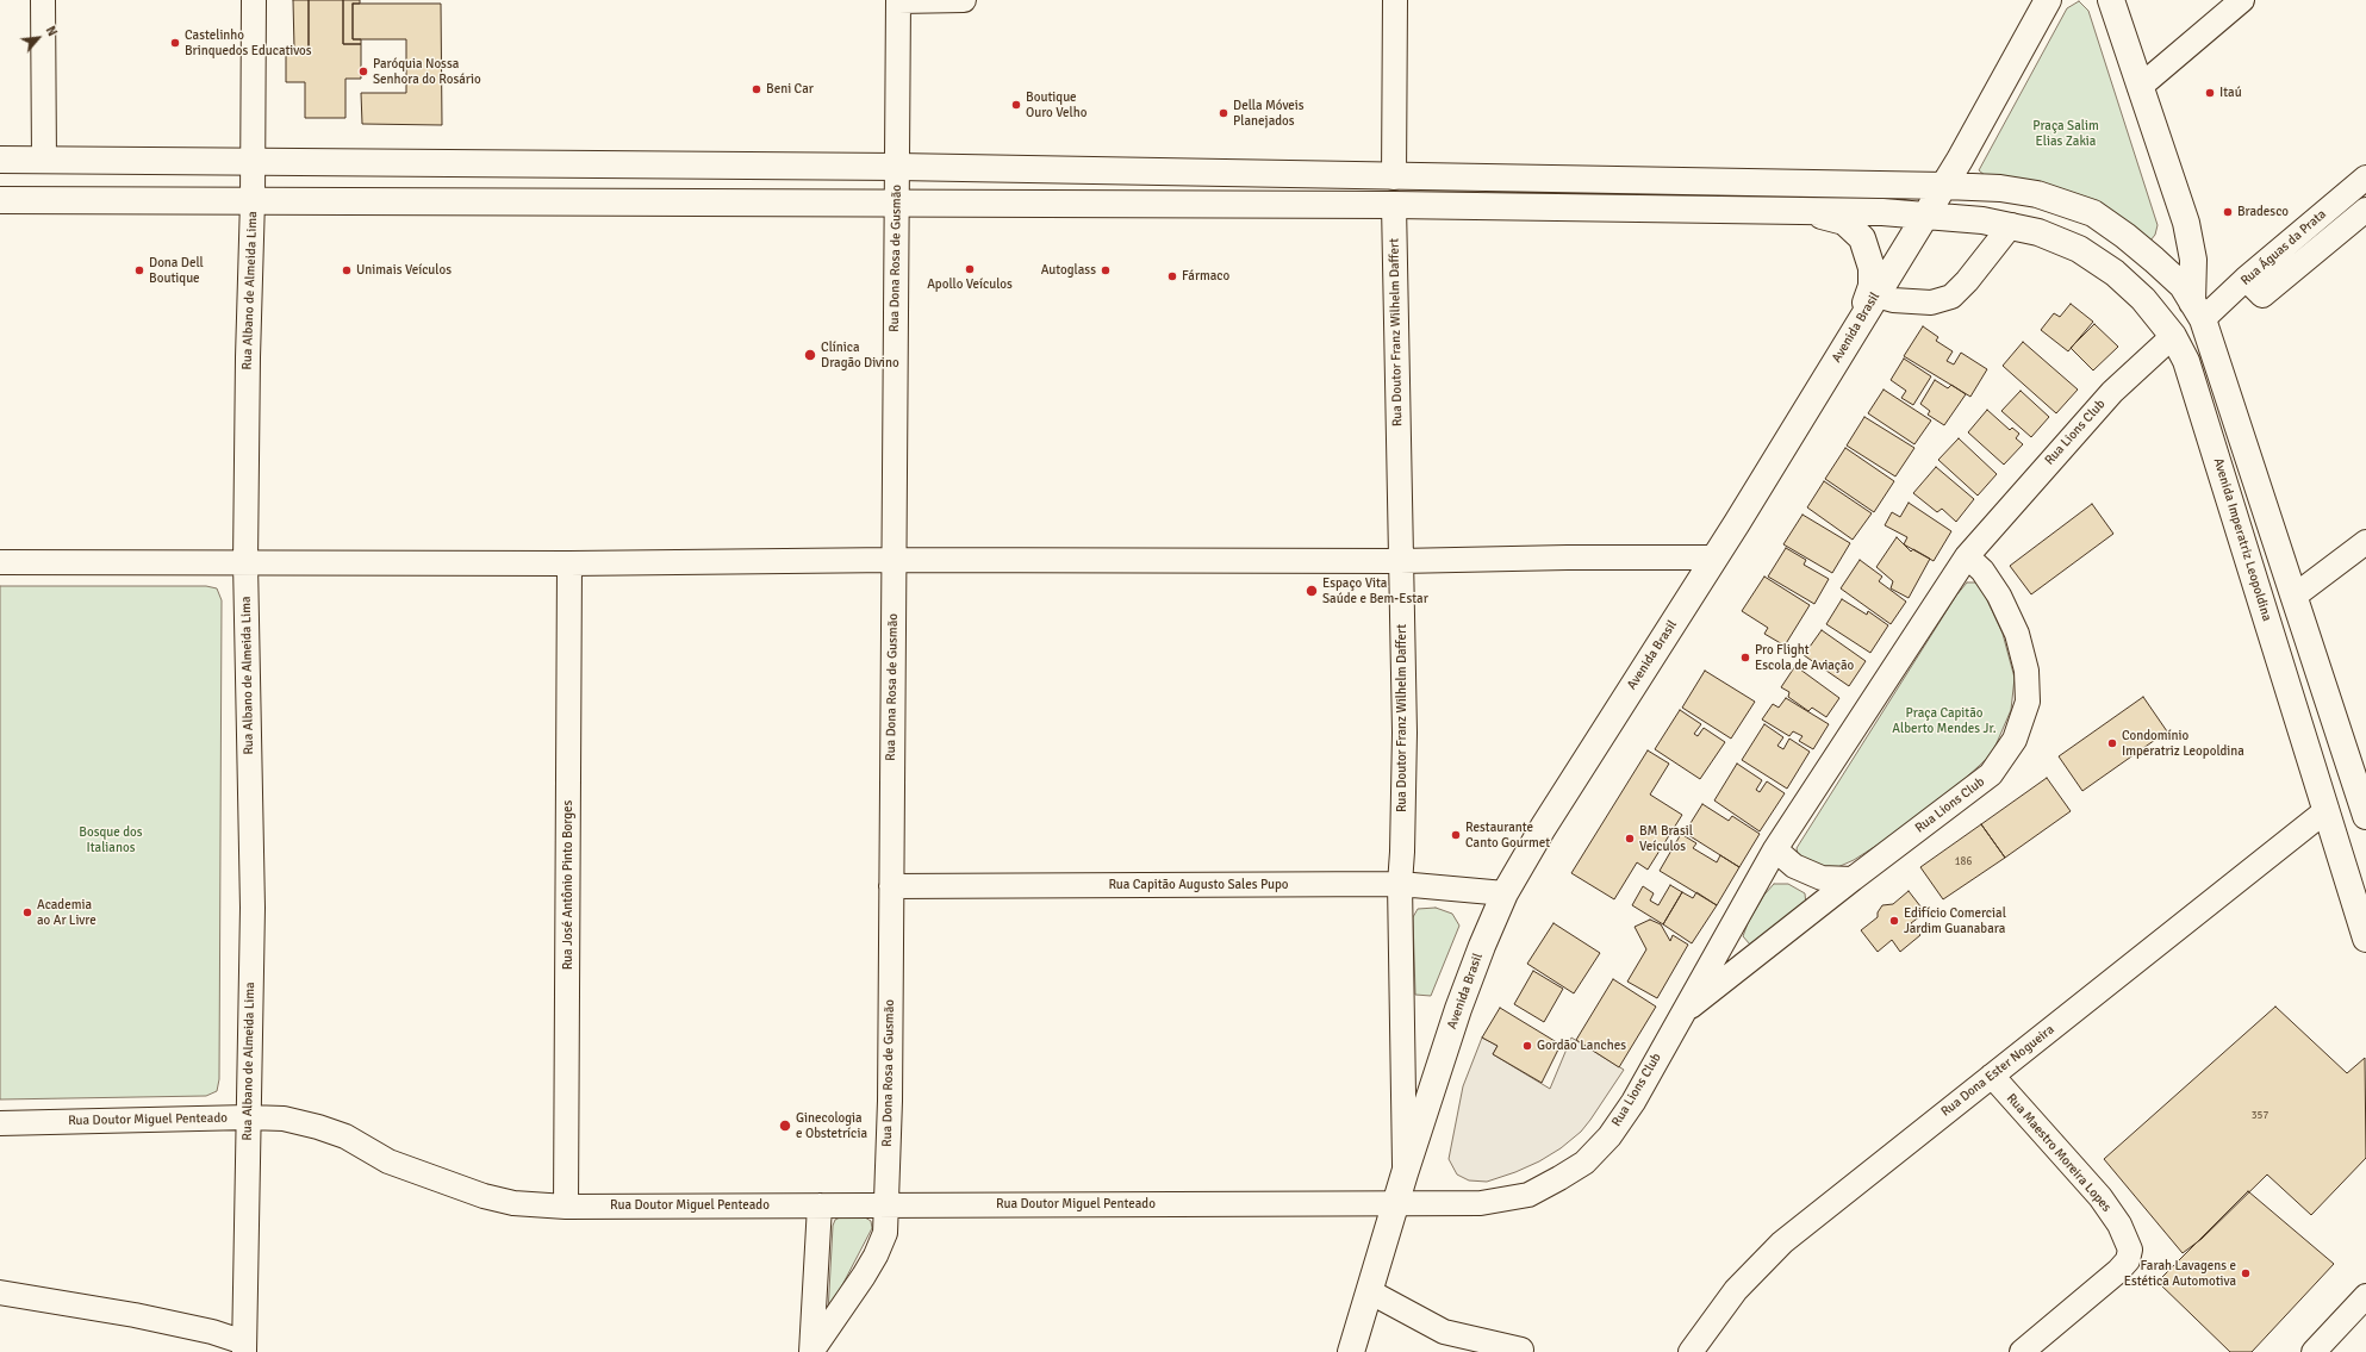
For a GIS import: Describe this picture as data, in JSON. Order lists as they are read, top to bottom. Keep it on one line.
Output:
{"streets":{"main road":["Avenida Brasil","Avenida Imperatriz Leopoldina"],"street":["Rua Águas da Prata","Rua Dona Rosa de Gusmão","Rua Albano de Almeida Lima","Rua Doutor Franz Wilhelm Daffert","Rua Lions Club","Rua José Antônio Pinto Borges","Rua Capitão Augusto Sales Pupo","Rua Dona Ester Nogueira","Rua Doutor Miguel Penteado","Rua Maestro Moreira Lopes"]},"crossings":[["Rua Dona Rosa de Gusmão","Rua Capitão Augusto Sales Pupo"],["Rua Dona Rosa de Gusmão","Rua Doutor Miguel Penteado"],["Rua Albano de Almeida Lima","Rua Doutor Miguel Penteado"],["Avenida Brasil","Rua Doutor Franz Wilhelm Daffert"],["Avenida Brasil","Rua Lions Club"],["Avenida Brasil","Avenida Imperatriz Leopoldina"],["Avenida Brasil","Rua Capitão Augusto Sales Pupo"],["Avenida Brasil","Rua Doutor Miguel Penteado"],["Rua Doutor Franz Wilhelm Daffert","Rua Capitão Augusto Sales Pupo"],["Rua Lions Club","Avenida Imperatriz Leopoldina"],["Rua Lions Club","Rua Doutor Miguel Penteado"],["Avenida Imperatriz Leopoldina","Rua Dona Ester Nogueira"],["Rua José Antônio Pinto Borges","Rua Doutor Miguel Penteado"],["Rua Dona Ester Nogueira","Rua Maestro Moreira Lopes"]],"parks":["Praça Salim Elias Zakia","Praça Capitão Alberto Mendes Jr.","Bosque dos Italianos"],"places":["Castelinho Brinquedos Educativos","Paróquia Nossa Senhora do Rosário","Beni Car","Itaú","Boutique Ouro Velho","Della Móveis Planejados","Bradesco","Apollo Veículos","Dona Dell Boutique","Unimais Veículos","Autoglass","Fármaco","Clínica Dragão Divino","Espaço Vita Saúde e Bem-Estar","Pro Flight Escola de Aviação","Condomínio Imperatriz Leopoldina","Restaurante Canto Gourmet","BM Brasil Veículos","Academia ao Ar Livre","Edifício Comercial Jardim Guanabara","Gordão Lanches","Ginecologia e Obstetrícia","Farah Lavagens e Estética Automotiva"],"house_numbers":["186","357"],"north":"top right"}
